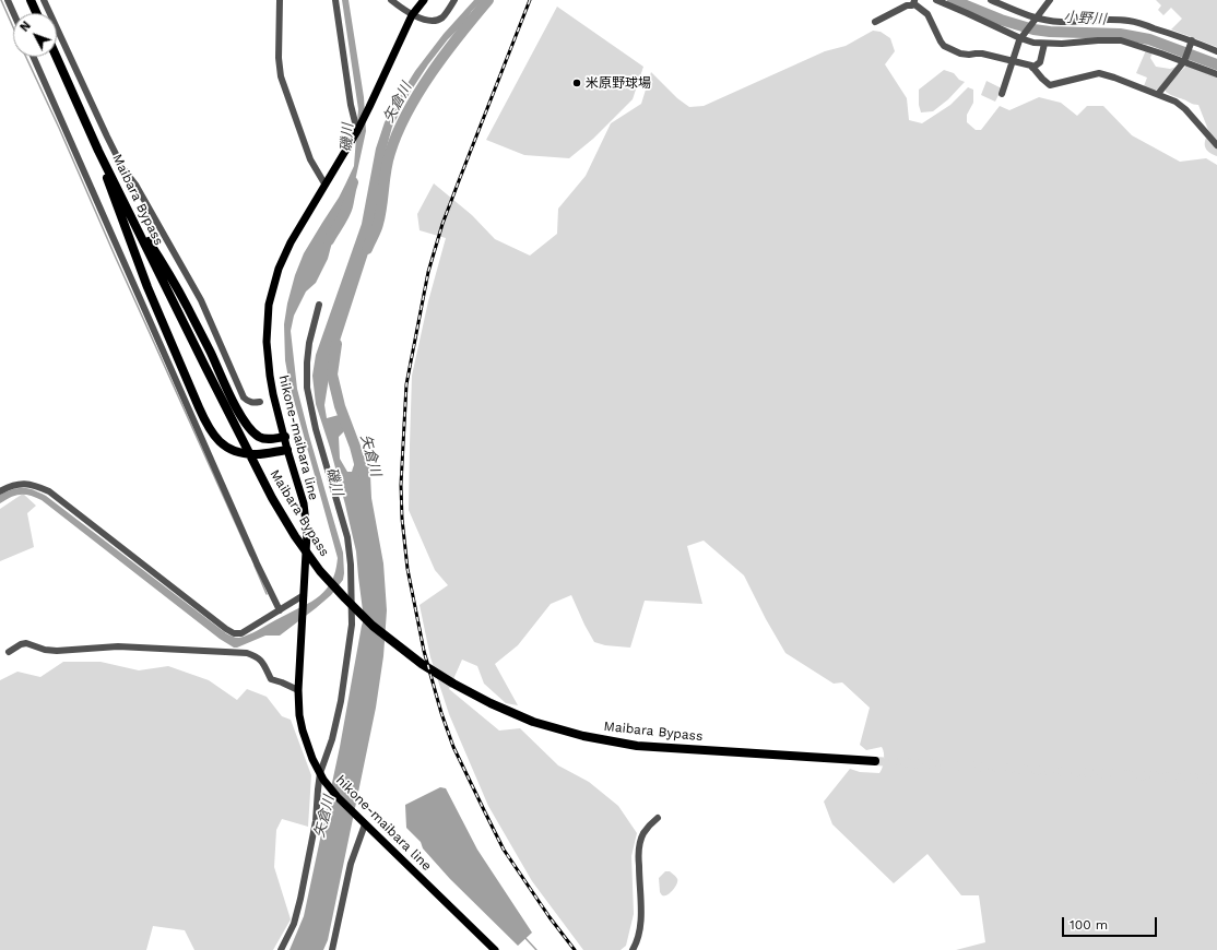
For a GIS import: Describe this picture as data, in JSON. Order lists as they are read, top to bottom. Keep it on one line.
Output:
{"streets":{"highway":["Maibara Bypass"],"main road":["hikone-maibara line"]},"water":["小野川","矢倉川","磯川"],"places":["米原野球場"],"scale_bar":"100 m","north":"top left"}
